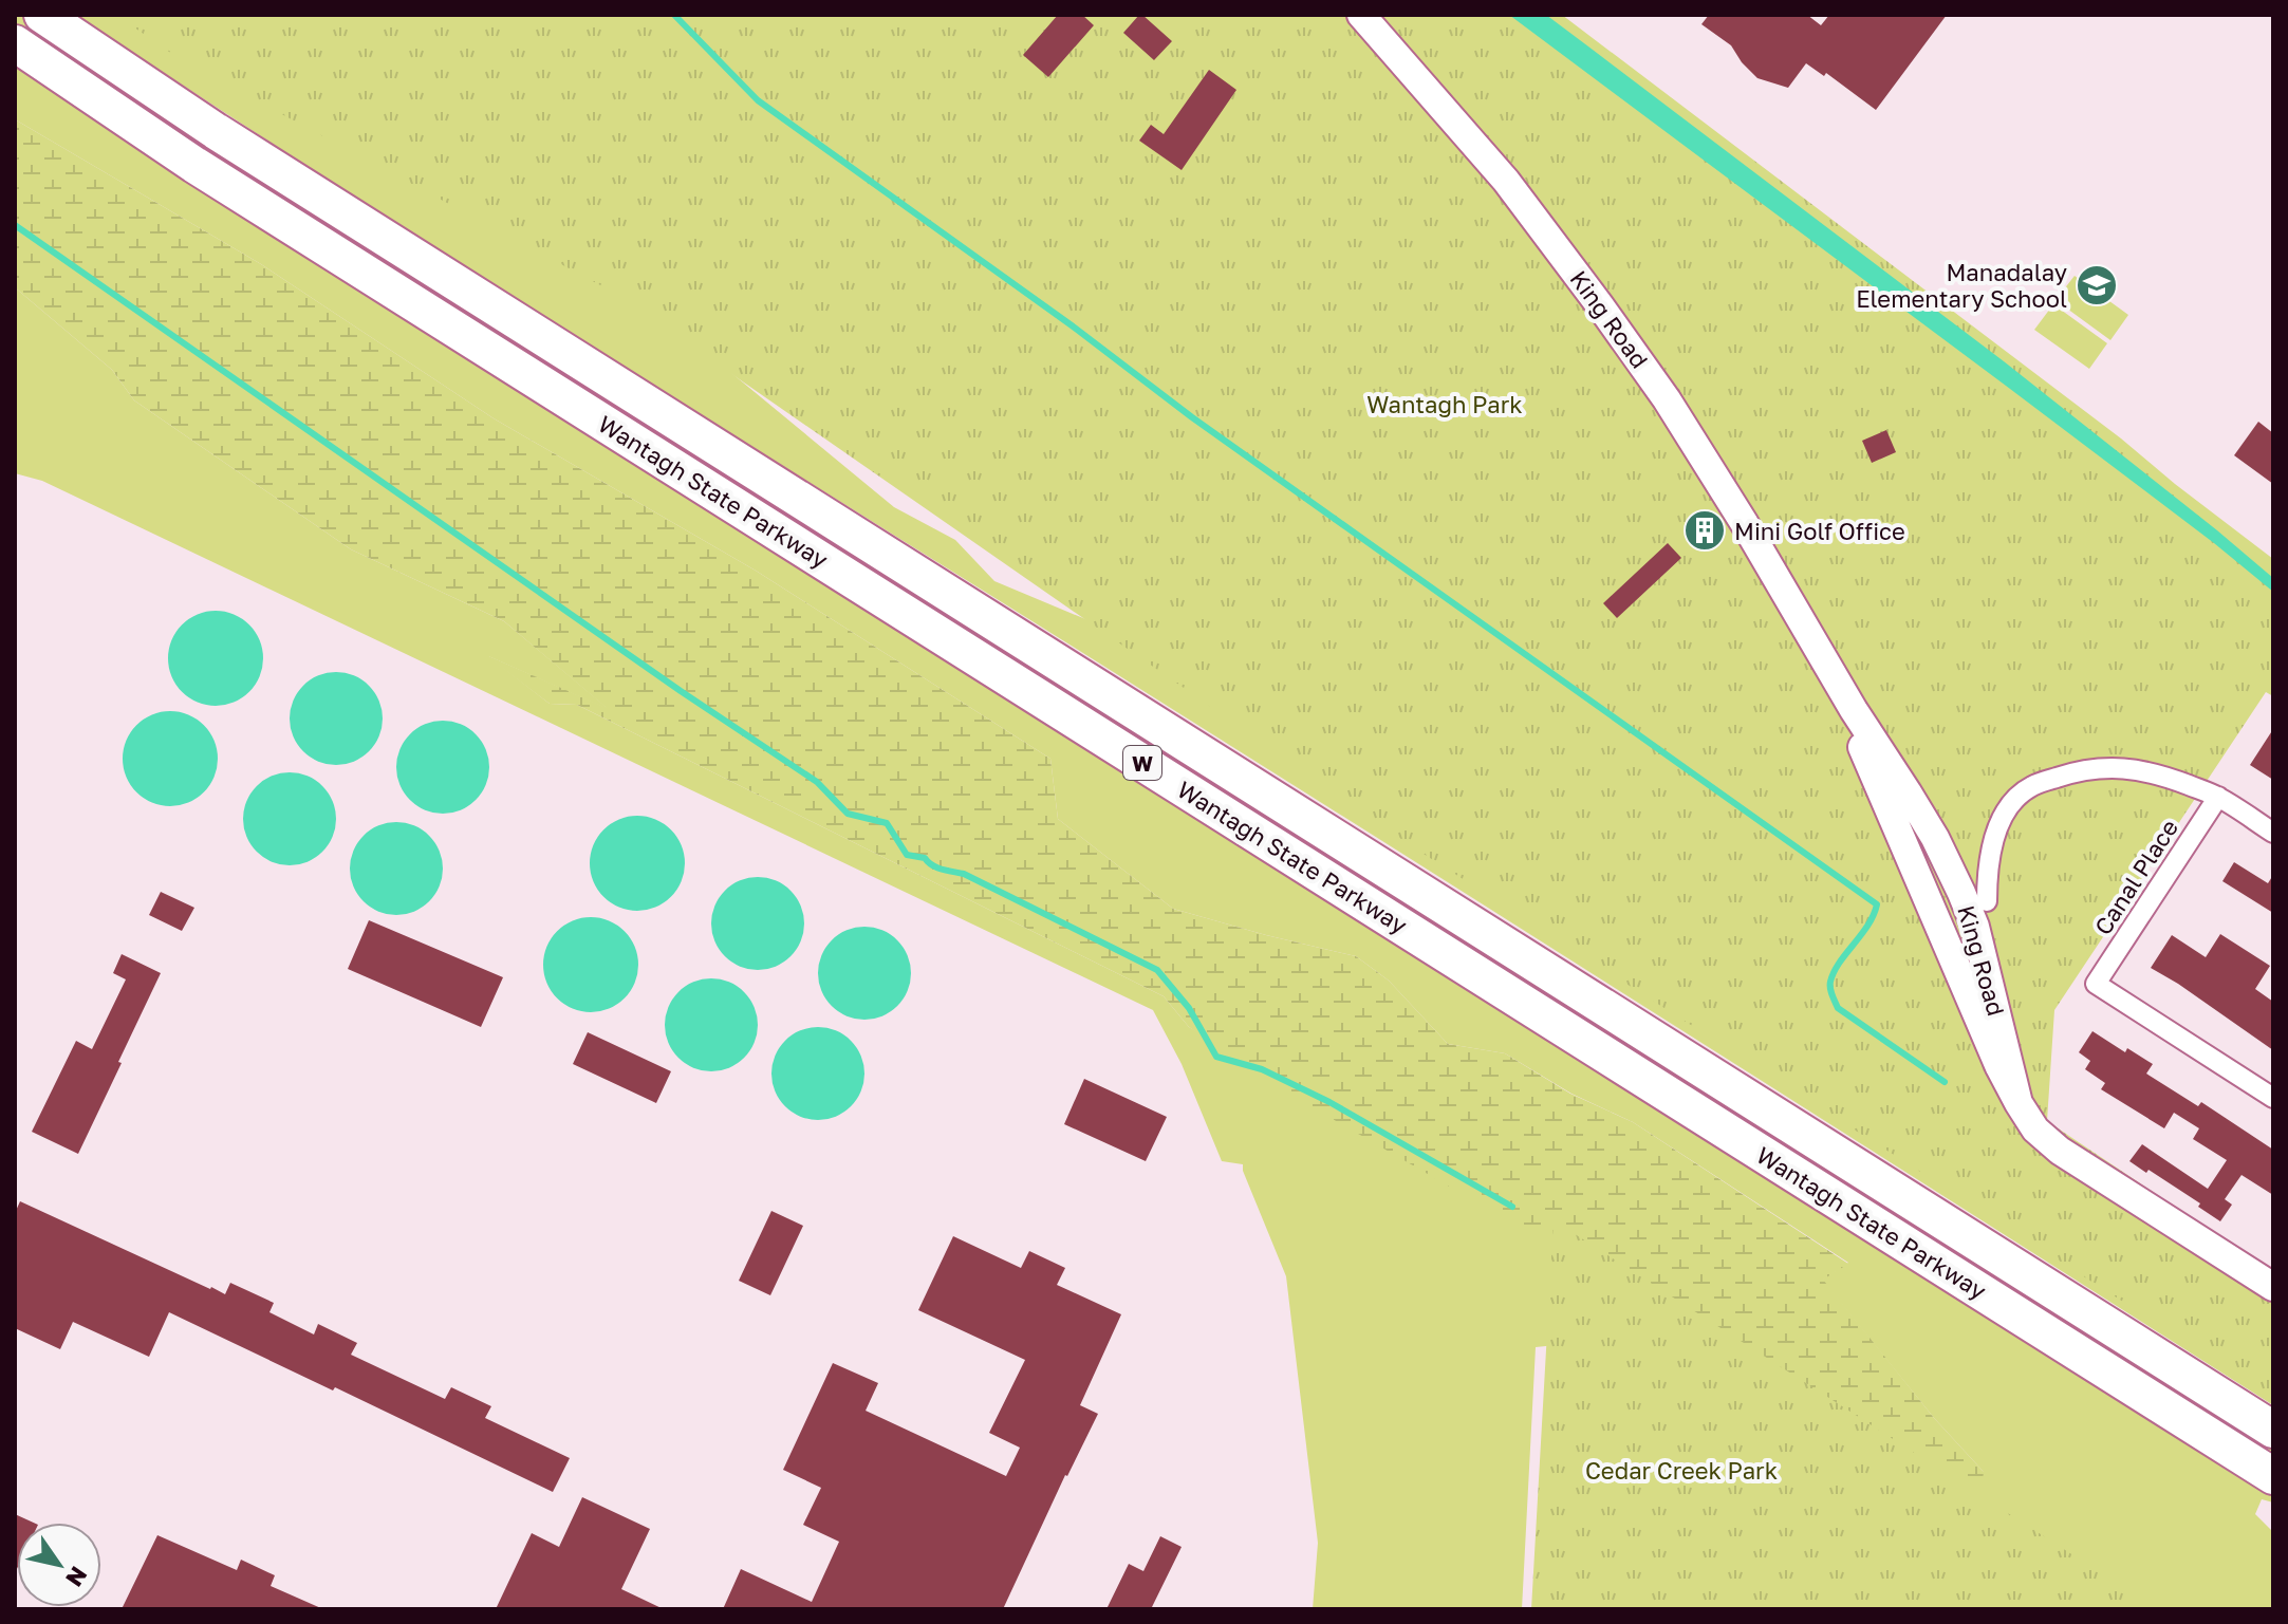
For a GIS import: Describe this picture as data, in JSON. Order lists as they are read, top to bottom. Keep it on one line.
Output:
{"streets":{"highway":["Wantagh State Parkway","W"],"street":["King Road","Canal Place"]},"parks":["Wantagh Park","Cedar Creek Park"],"places":{"school or university":["Manadalay Elementary School"],"building":["Mini Golf Office"]},"north":"bottom right"}
